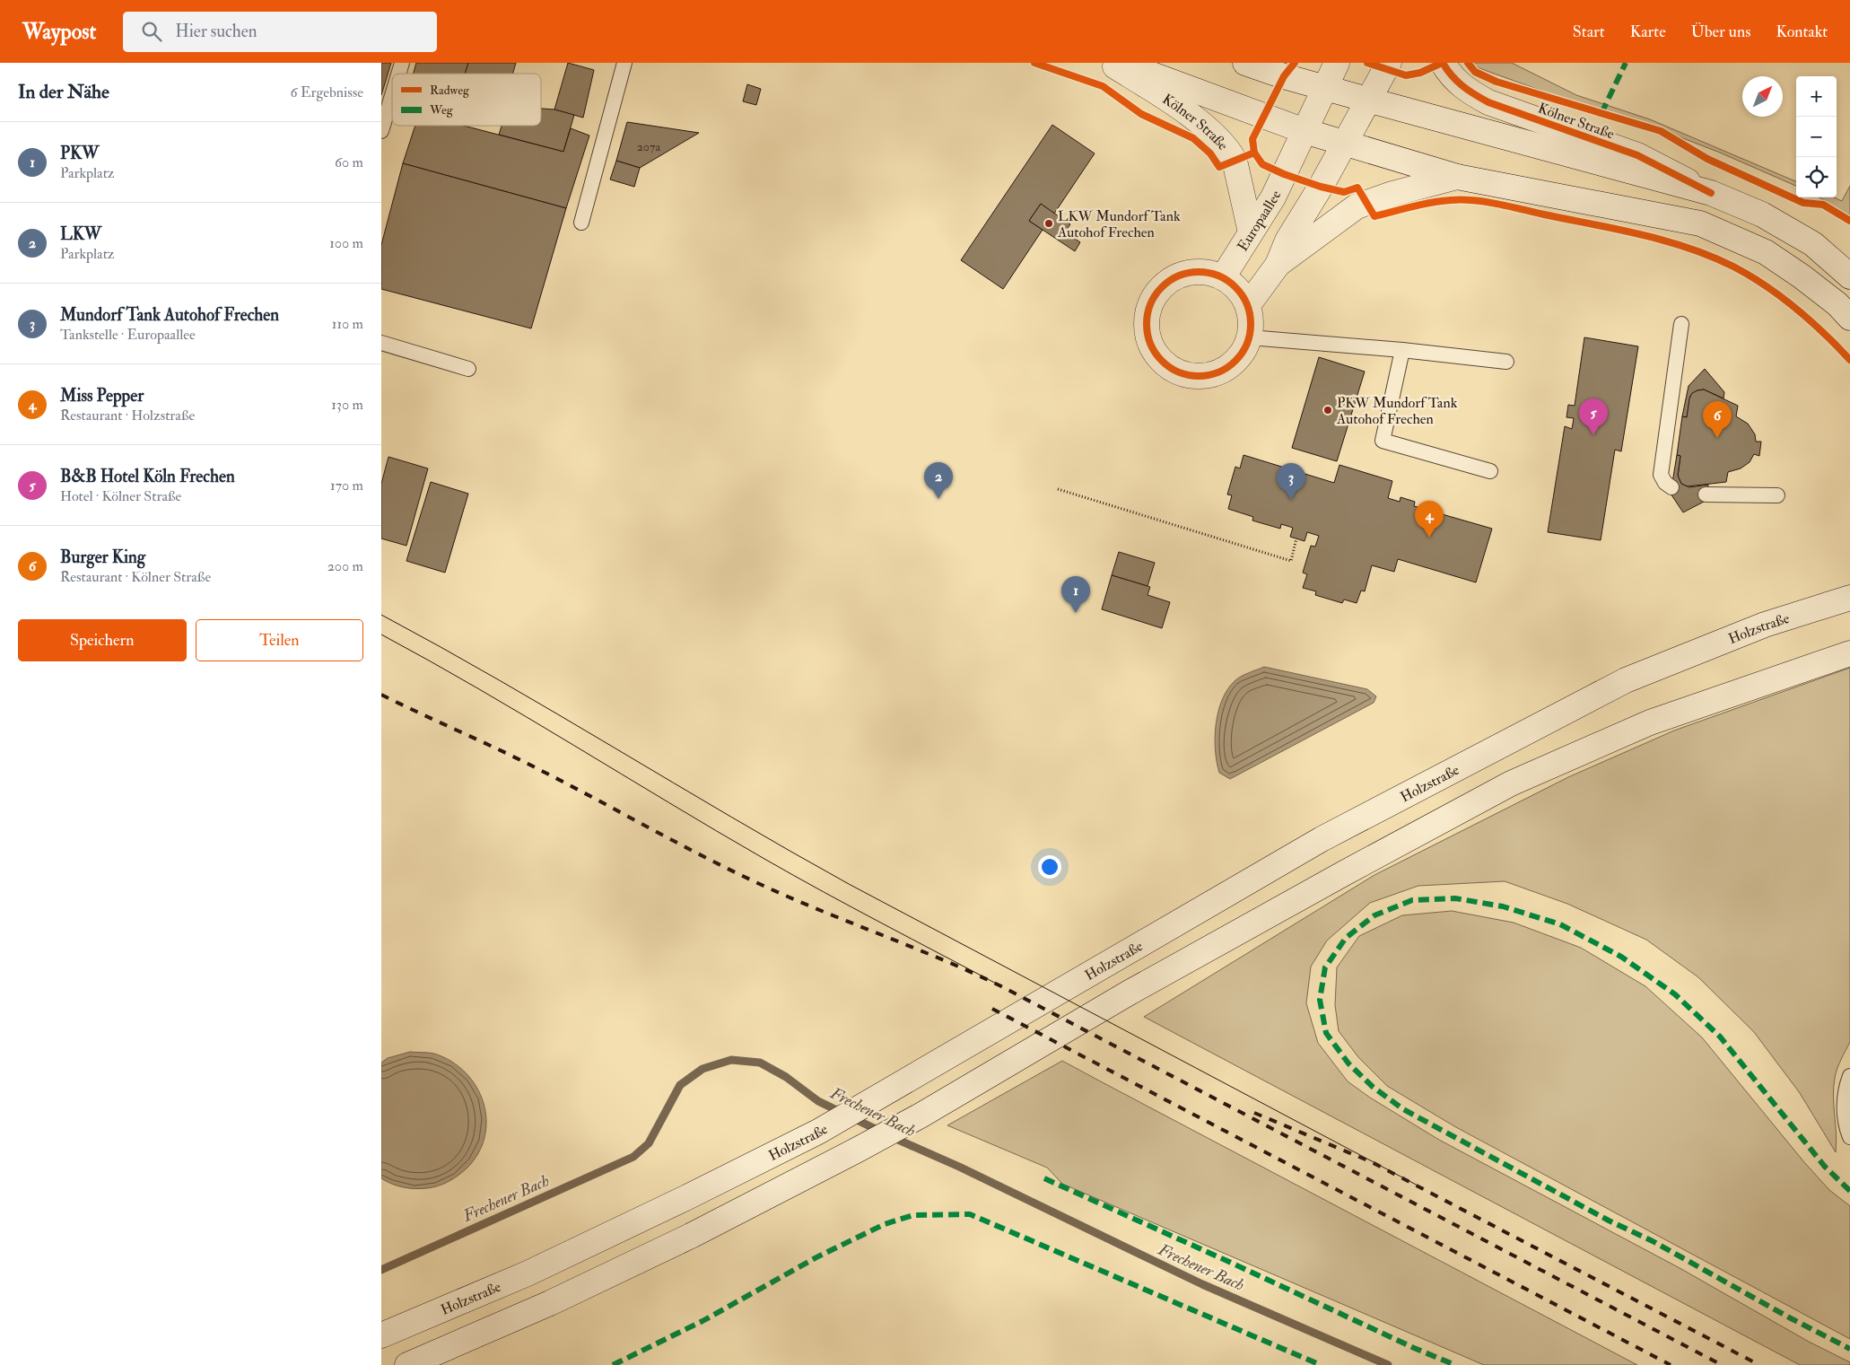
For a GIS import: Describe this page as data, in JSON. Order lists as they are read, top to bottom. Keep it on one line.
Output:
{"streets":{"main road":["Kölner Straße","Europaallee","Holzstraße"]},"crossings":[["Kölner Straße","Europaallee"]],"water":["Frechener Bach"],"places":["LKW Mundorf Tank Autohof Frechen","PKW Mundorf Tank Autohof Frechen"],"house_numbers":["207a"],"legend":["Radweg","Weg"],"north":"top right","page":{"header":"Waypost","search":"Hier suchen","nav":["Start","Karte","Über uns","Kontakt"],"heading":["In der Nähe","6 Ergebnisse"],"map_buttons":["+","−"],"list":[{"mark":"1","name":"PKW","note":"Parkplatz","value":"60 m"},{"mark":"2","name":"LKW","note":"Parkplatz","value":"100 m"},{"mark":"3","name":"Mundorf Tank Autohof Frechen","note":"Tankstelle · Europaallee","value":"110 m"},{"mark":"4","name":"Miss Pepper","note":"Restaurant · Holzstraße","value":"130 m"},{"mark":"5","name":"B&B Hotel Köln Frechen","note":"Hotel · Kölner Straße","value":"170 m"},{"mark":"6","name":"Burger King","note":"Restaurant · Kölner Straße","value":"200 m"}],"pins":["5","6","2","3","4","1"],"buttons":["Speichern","Teilen"]}}
